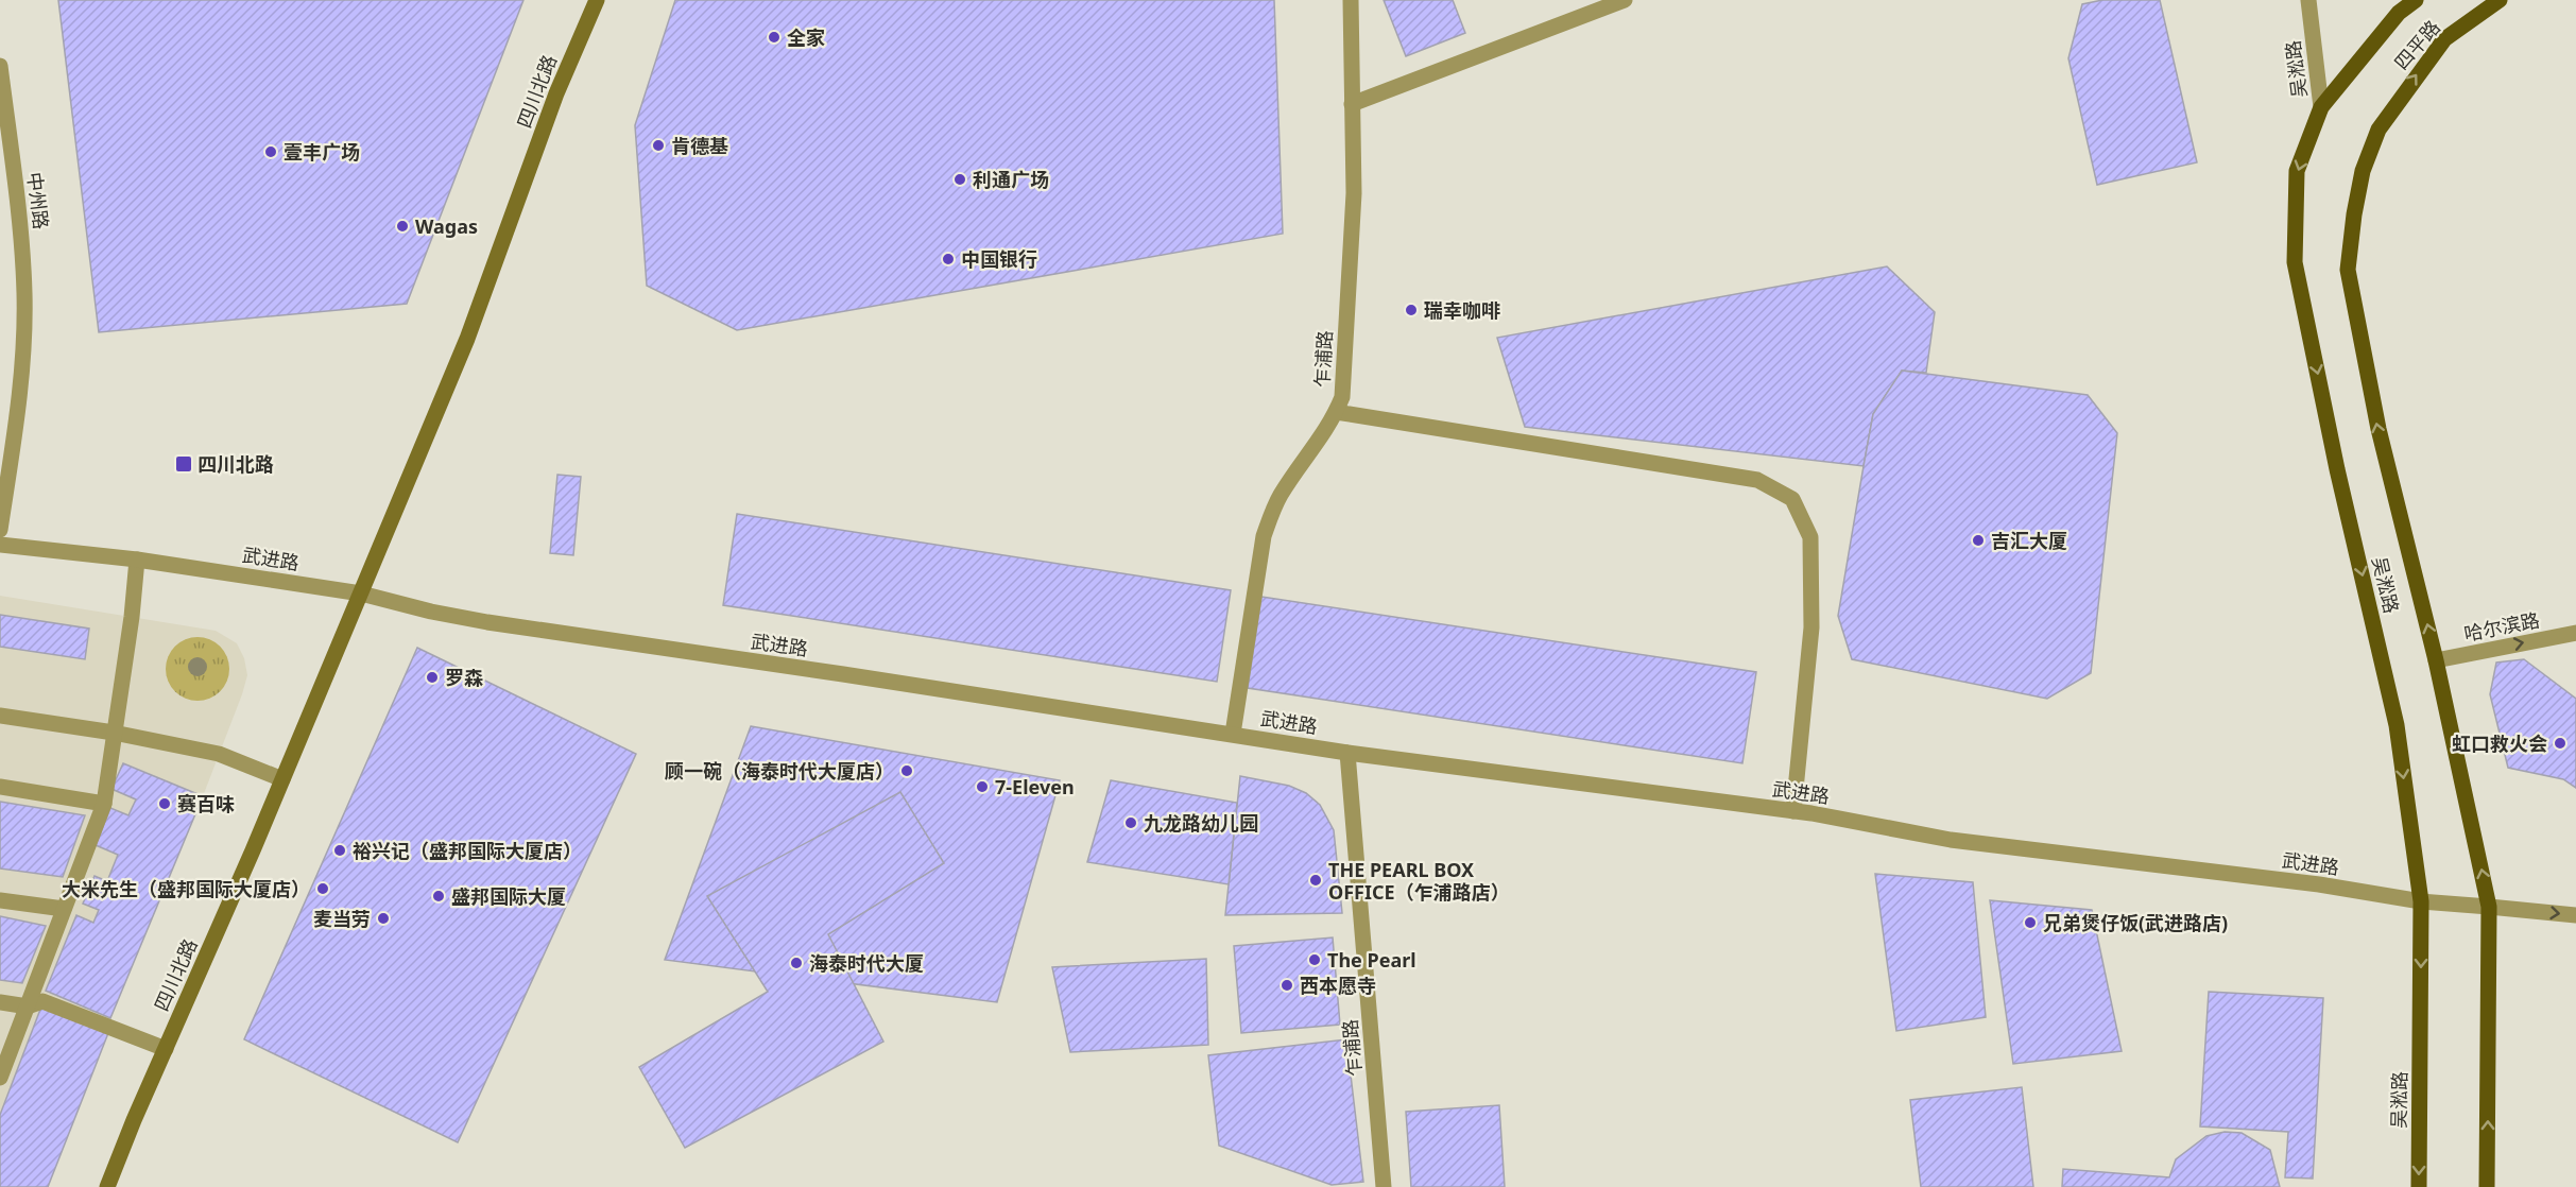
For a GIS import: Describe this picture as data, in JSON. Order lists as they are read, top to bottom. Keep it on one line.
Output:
{"streets":{"main road":["四平路","吴淞路","四川北路"],"street":["中州路","乍浦路","武进路","哈尔滨路"]},"crossings":[["四平路","吴淞路"],["吴淞路","武进路"],["吴淞路","哈尔滨路"],["四川北路","武进路"],["乍浦路","武进路"]],"one_way":["哈尔滨路"],"places":{"other":["全家","肯德基","壹丰广场","利通广场","Wagas","中国银行","瑞幸咖啡","吉汇大厦","罗森","虹口救火会","顾一碗（海泰时代大厦店）","7-Eleven","赛百味","九龙路幼儿园","裕兴记（盛邦国际大厦店）","THE PEARL BOX OFFICE（乍浦路店）","大米先生（盛邦国际大厦店）","盛邦国际大厦","麦当劳","兄弟煲仔饭(武进路店)","The Pearl","海泰时代大厦","西本愿寺"],"transit":["四川北路"]}}
